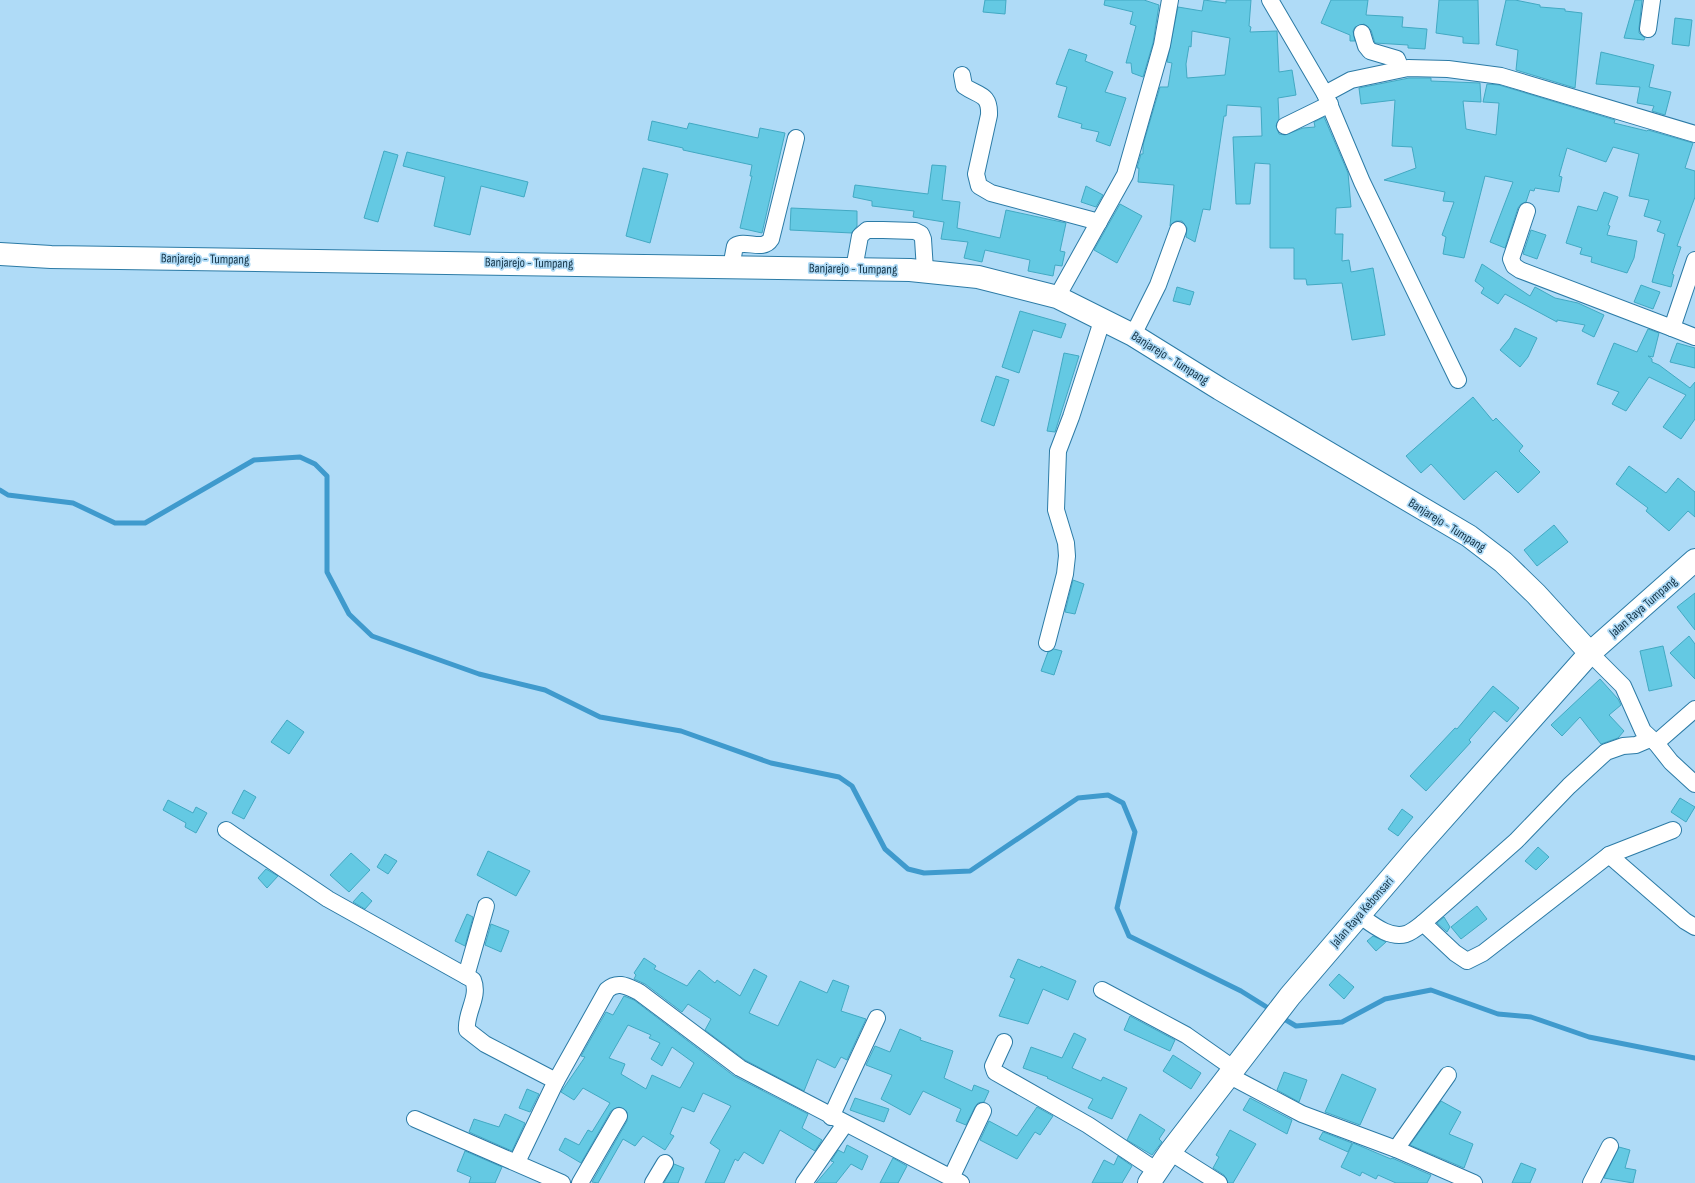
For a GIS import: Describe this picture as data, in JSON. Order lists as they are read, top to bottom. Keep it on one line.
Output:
{"streets":{"main road":["Banjarejo - Tumpang","Jalan Raya Tumpang","Jalan Raya Kebonsari"]},"crossings":[["Banjarejo - Tumpang","Jalan Raya Tumpang"],["Banjarejo - Tumpang","Jalan Raya Kebonsari"],["Jalan Raya Tumpang","Jalan Raya Kebonsari"]]}
